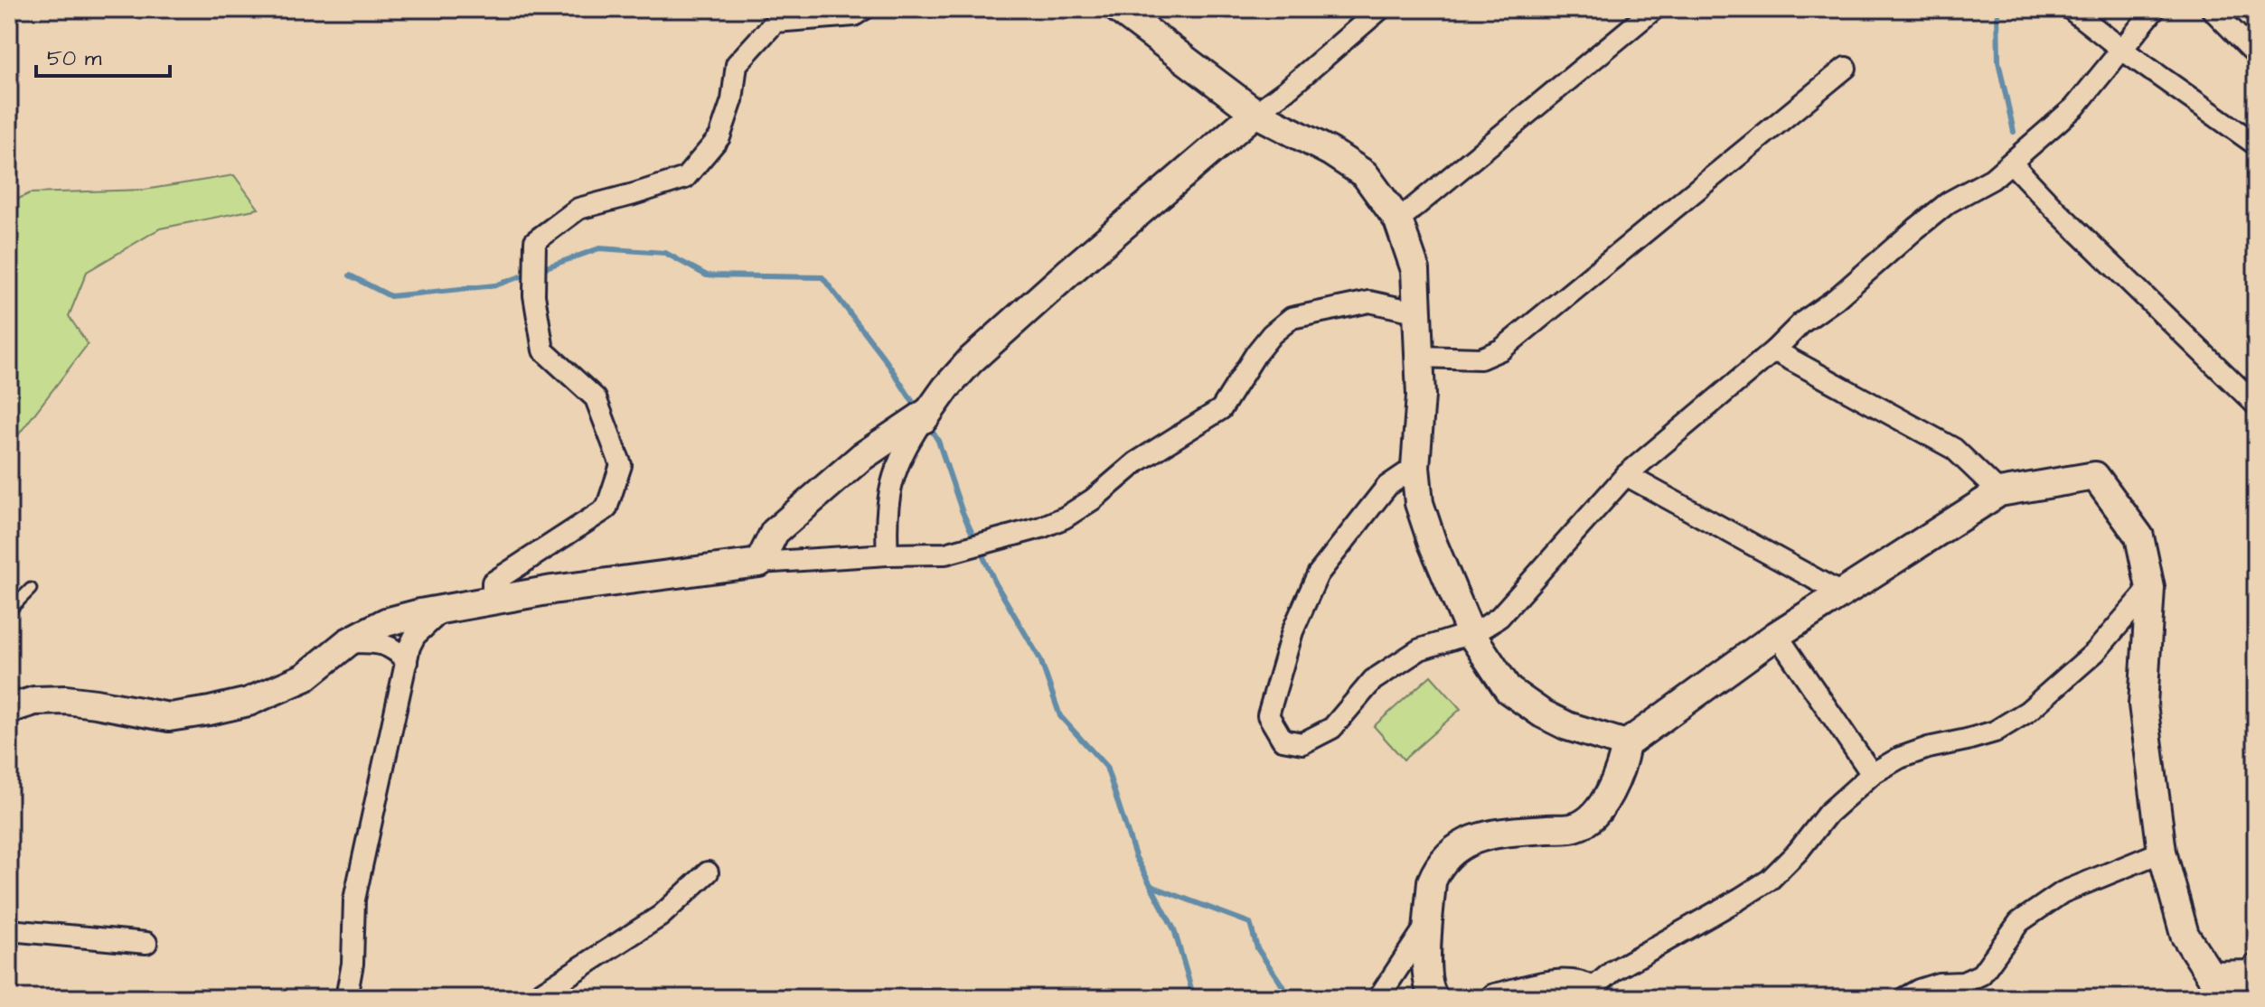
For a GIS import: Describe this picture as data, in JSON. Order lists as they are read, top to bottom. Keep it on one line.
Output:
{"scale_bar":"50 m"}
